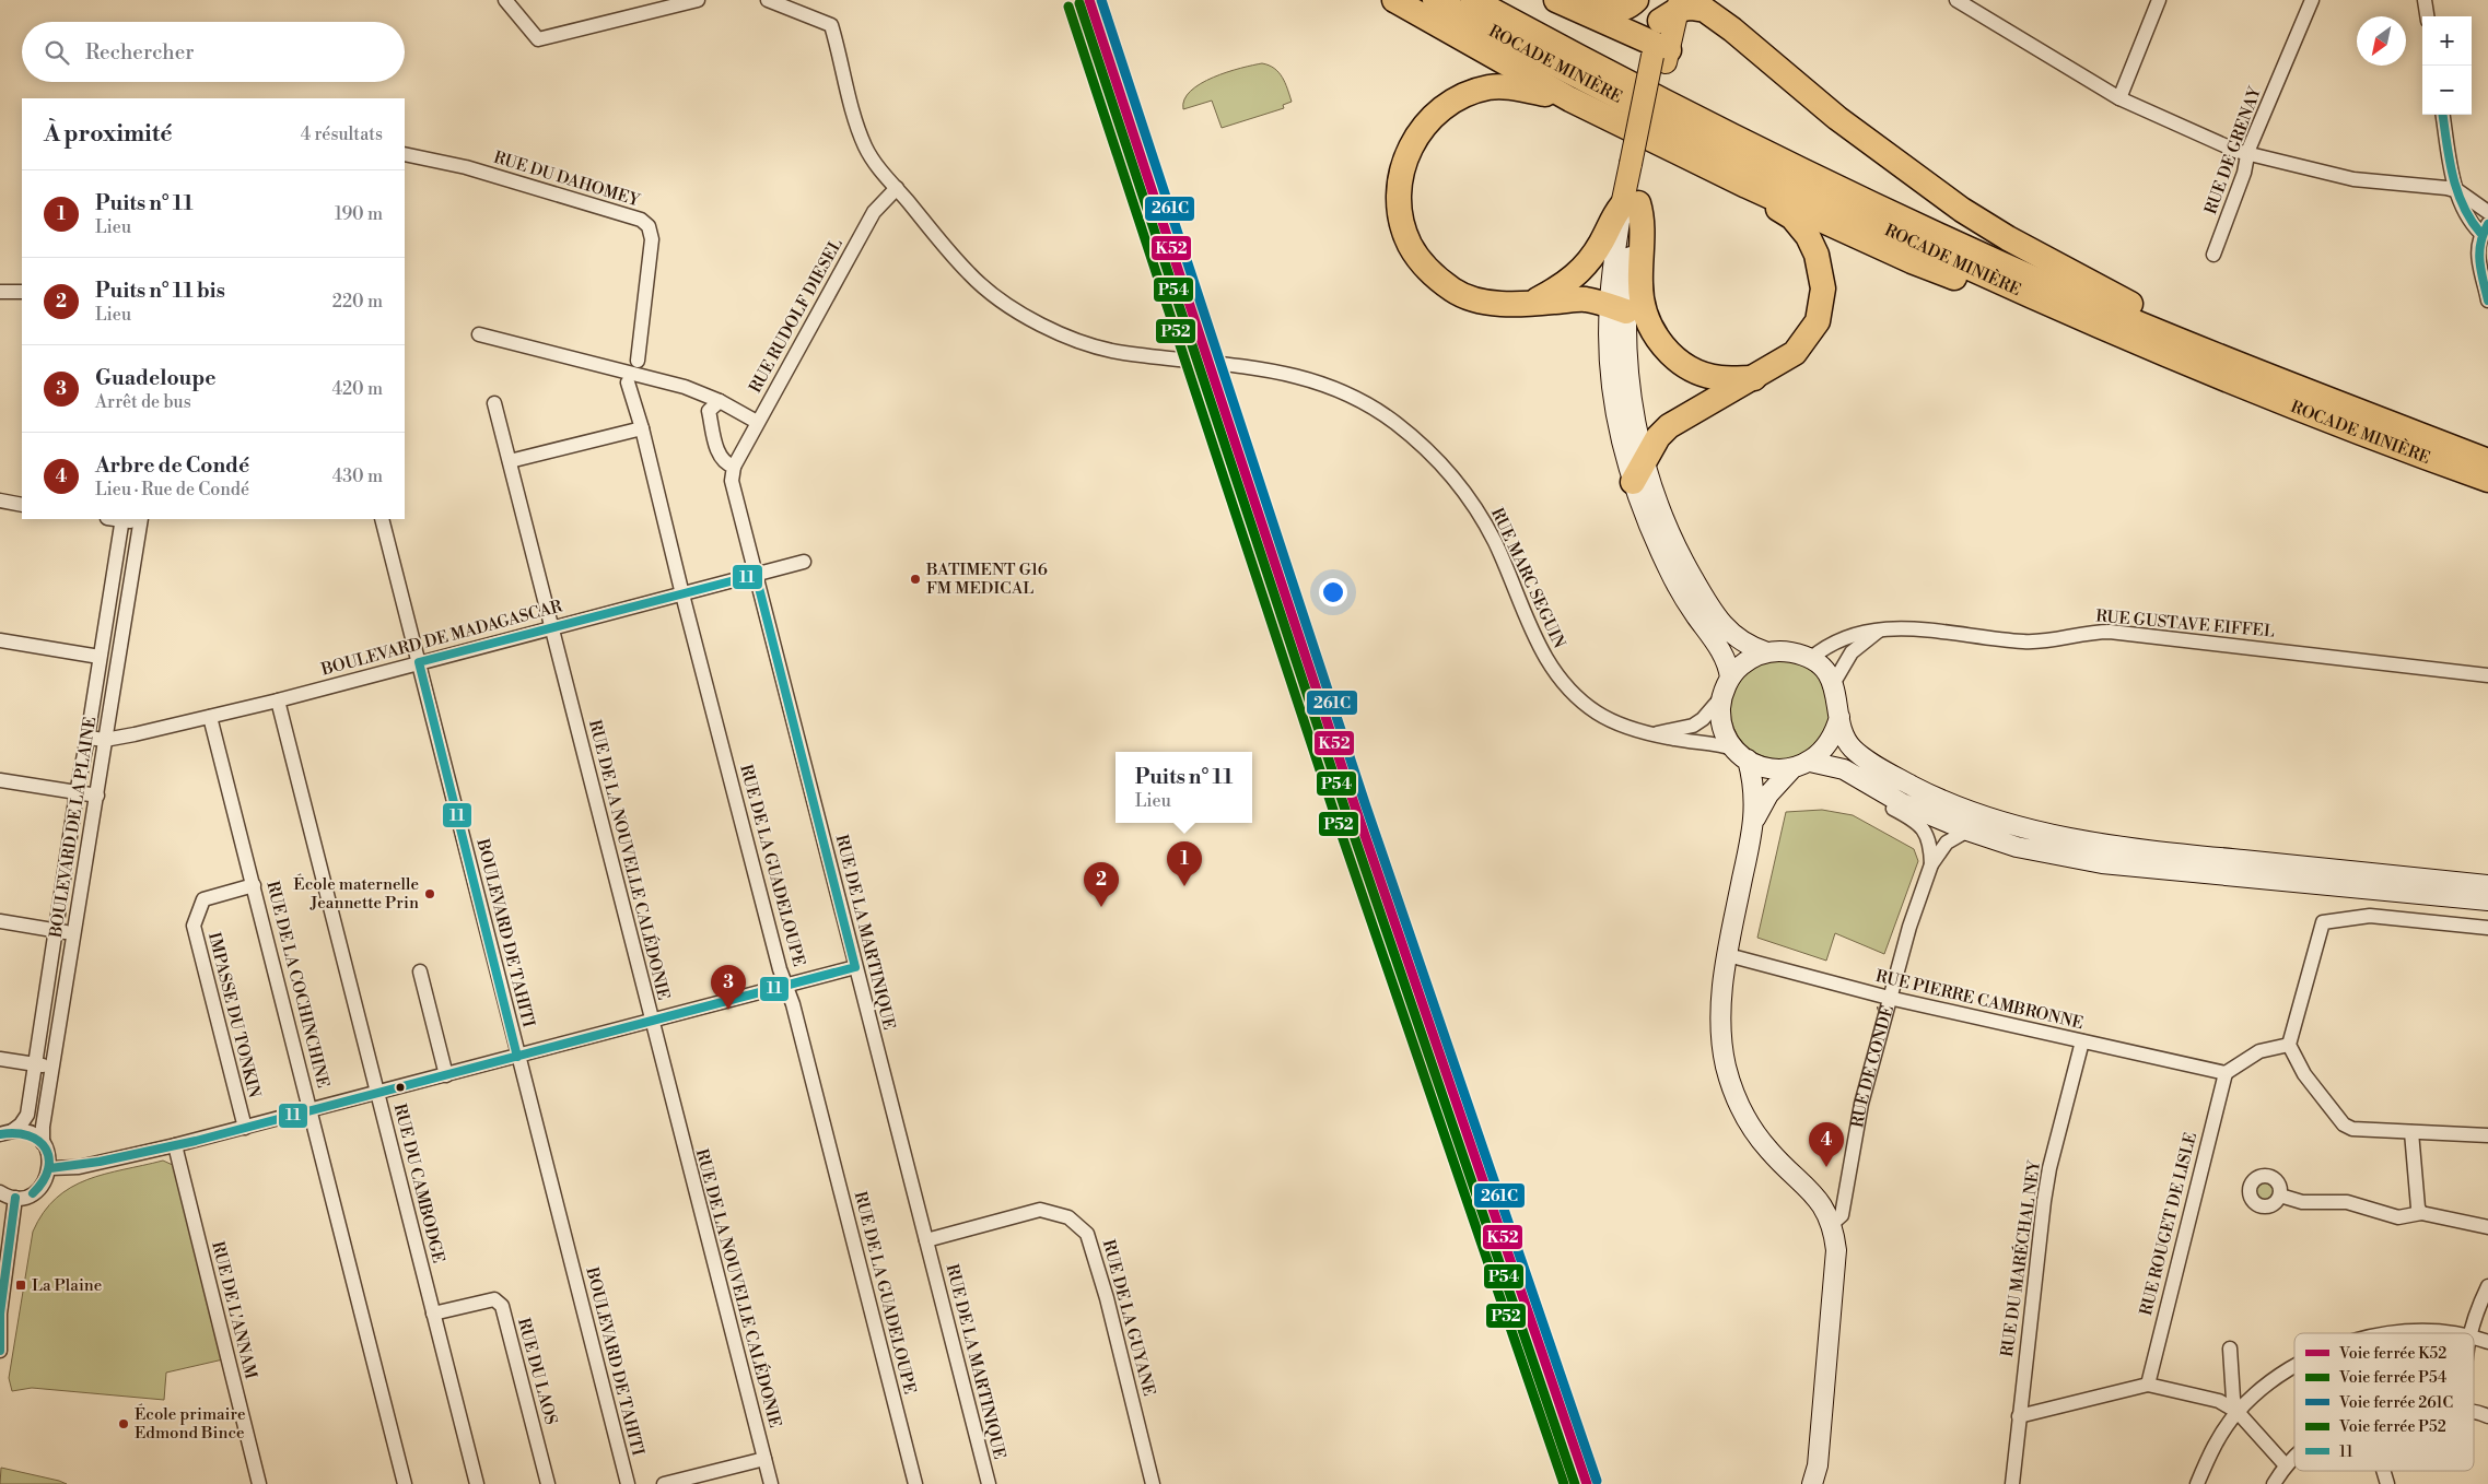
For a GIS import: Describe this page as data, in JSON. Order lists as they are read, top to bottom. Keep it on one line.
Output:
{"streets":{"highway":["ROCADE MINIÈRE"],"street":["RUE DE GRENAY","RUE DU DAHOMEY","RUE RUDOLF DIESEL","RUE MARC SEGUIN","RUE GUSTAVE EIFFEL","BOULEVARD DE MADAGASCAR","BOULEVARD DE LA PLAINE","RUE DE LA NOUVELLE CALÉDONIE","RUE DE LA GUADELOUPE","RUE DE LA MARTINIQUE","BOULEVARD DE TAHITI","RUE DE LA COCHINCHINE","RUE PIERRE CAMBRONNE","IMPASSE DU TONKIN","RUE DE CONDÉ","RUE DU CAMBODGE","RUE ROUGET DE LISLE","RUE DU MARÉCHAL NEY","RUE DE L'ANNAM","RUE DE LA GUYANE","RUE DU LAOS"]},"crossings":[["RUE RUDOLF DIESEL","RUE MARC SEGUIN"],["RUE RUDOLF DIESEL","RUE DE LA MARTINIQUE"],["RUE MARC SEGUIN","RUE GUSTAVE EIFFEL"],["BOULEVARD DE MADAGASCAR","BOULEVARD DE LA PLAINE"],["BOULEVARD DE MADAGASCAR","RUE DE LA NOUVELLE CALÉDONIE"],["BOULEVARD DE MADAGASCAR","RUE DE LA GUADELOUPE"],["BOULEVARD DE MADAGASCAR","RUE DE LA MARTINIQUE"],["BOULEVARD DE MADAGASCAR","BOULEVARD DE TAHITI"],["BOULEVARD DE MADAGASCAR","RUE DE LA COCHINCHINE"],["BOULEVARD DE MADAGASCAR","RUE DU CAMBODGE"],["RUE DE LA MARTINIQUE","RUE DE LA GUYANE"],["RUE DE LA COCHINCHINE","IMPASSE DU TONKIN"],["RUE PIERRE CAMBRONNE","RUE DE CONDÉ"],["RUE PIERRE CAMBRONNE","RUE ROUGET DE LISLE"],["RUE PIERRE CAMBRONNE","RUE DU MARÉCHAL NEY"],["RUE DU CAMBODGE","RUE DU LAOS"]],"places":{"other":["BATIMENT G16 FM MEDICAL","École maternelle Jeannette Prin","École primaire Edmond Bince"],"transit":["La Plaine"]},"lines":["rail line K52","rail line 261C","rail line P54","rail line P52","transit line 11"],"legend":["Voie ferrée K52","Voie ferrée P54","Voie ferrée 261C","Voie ferrée P52","11"],"north":"bottom left","page":{"map_buttons":["+","−"],"search":"Rechercher","heading":["À proximité","4 résultats"],"list":[{"mark":"1","name":"Puits n° 11","note":"Lieu","value":"190 m"},{"mark":"2","name":"Puits n° 11 bis","note":"Lieu","value":"220 m"},{"mark":"3","name":"Guadeloupe","note":"Arrêt de bus","value":"420 m"},{"mark":"4","name":"Arbre de Condé","note":"Lieu · Rue de Condé","value":"430 m"}],"popup":["Puits n° 11","Lieu"],"pins":["1","2","3","4"]}}
